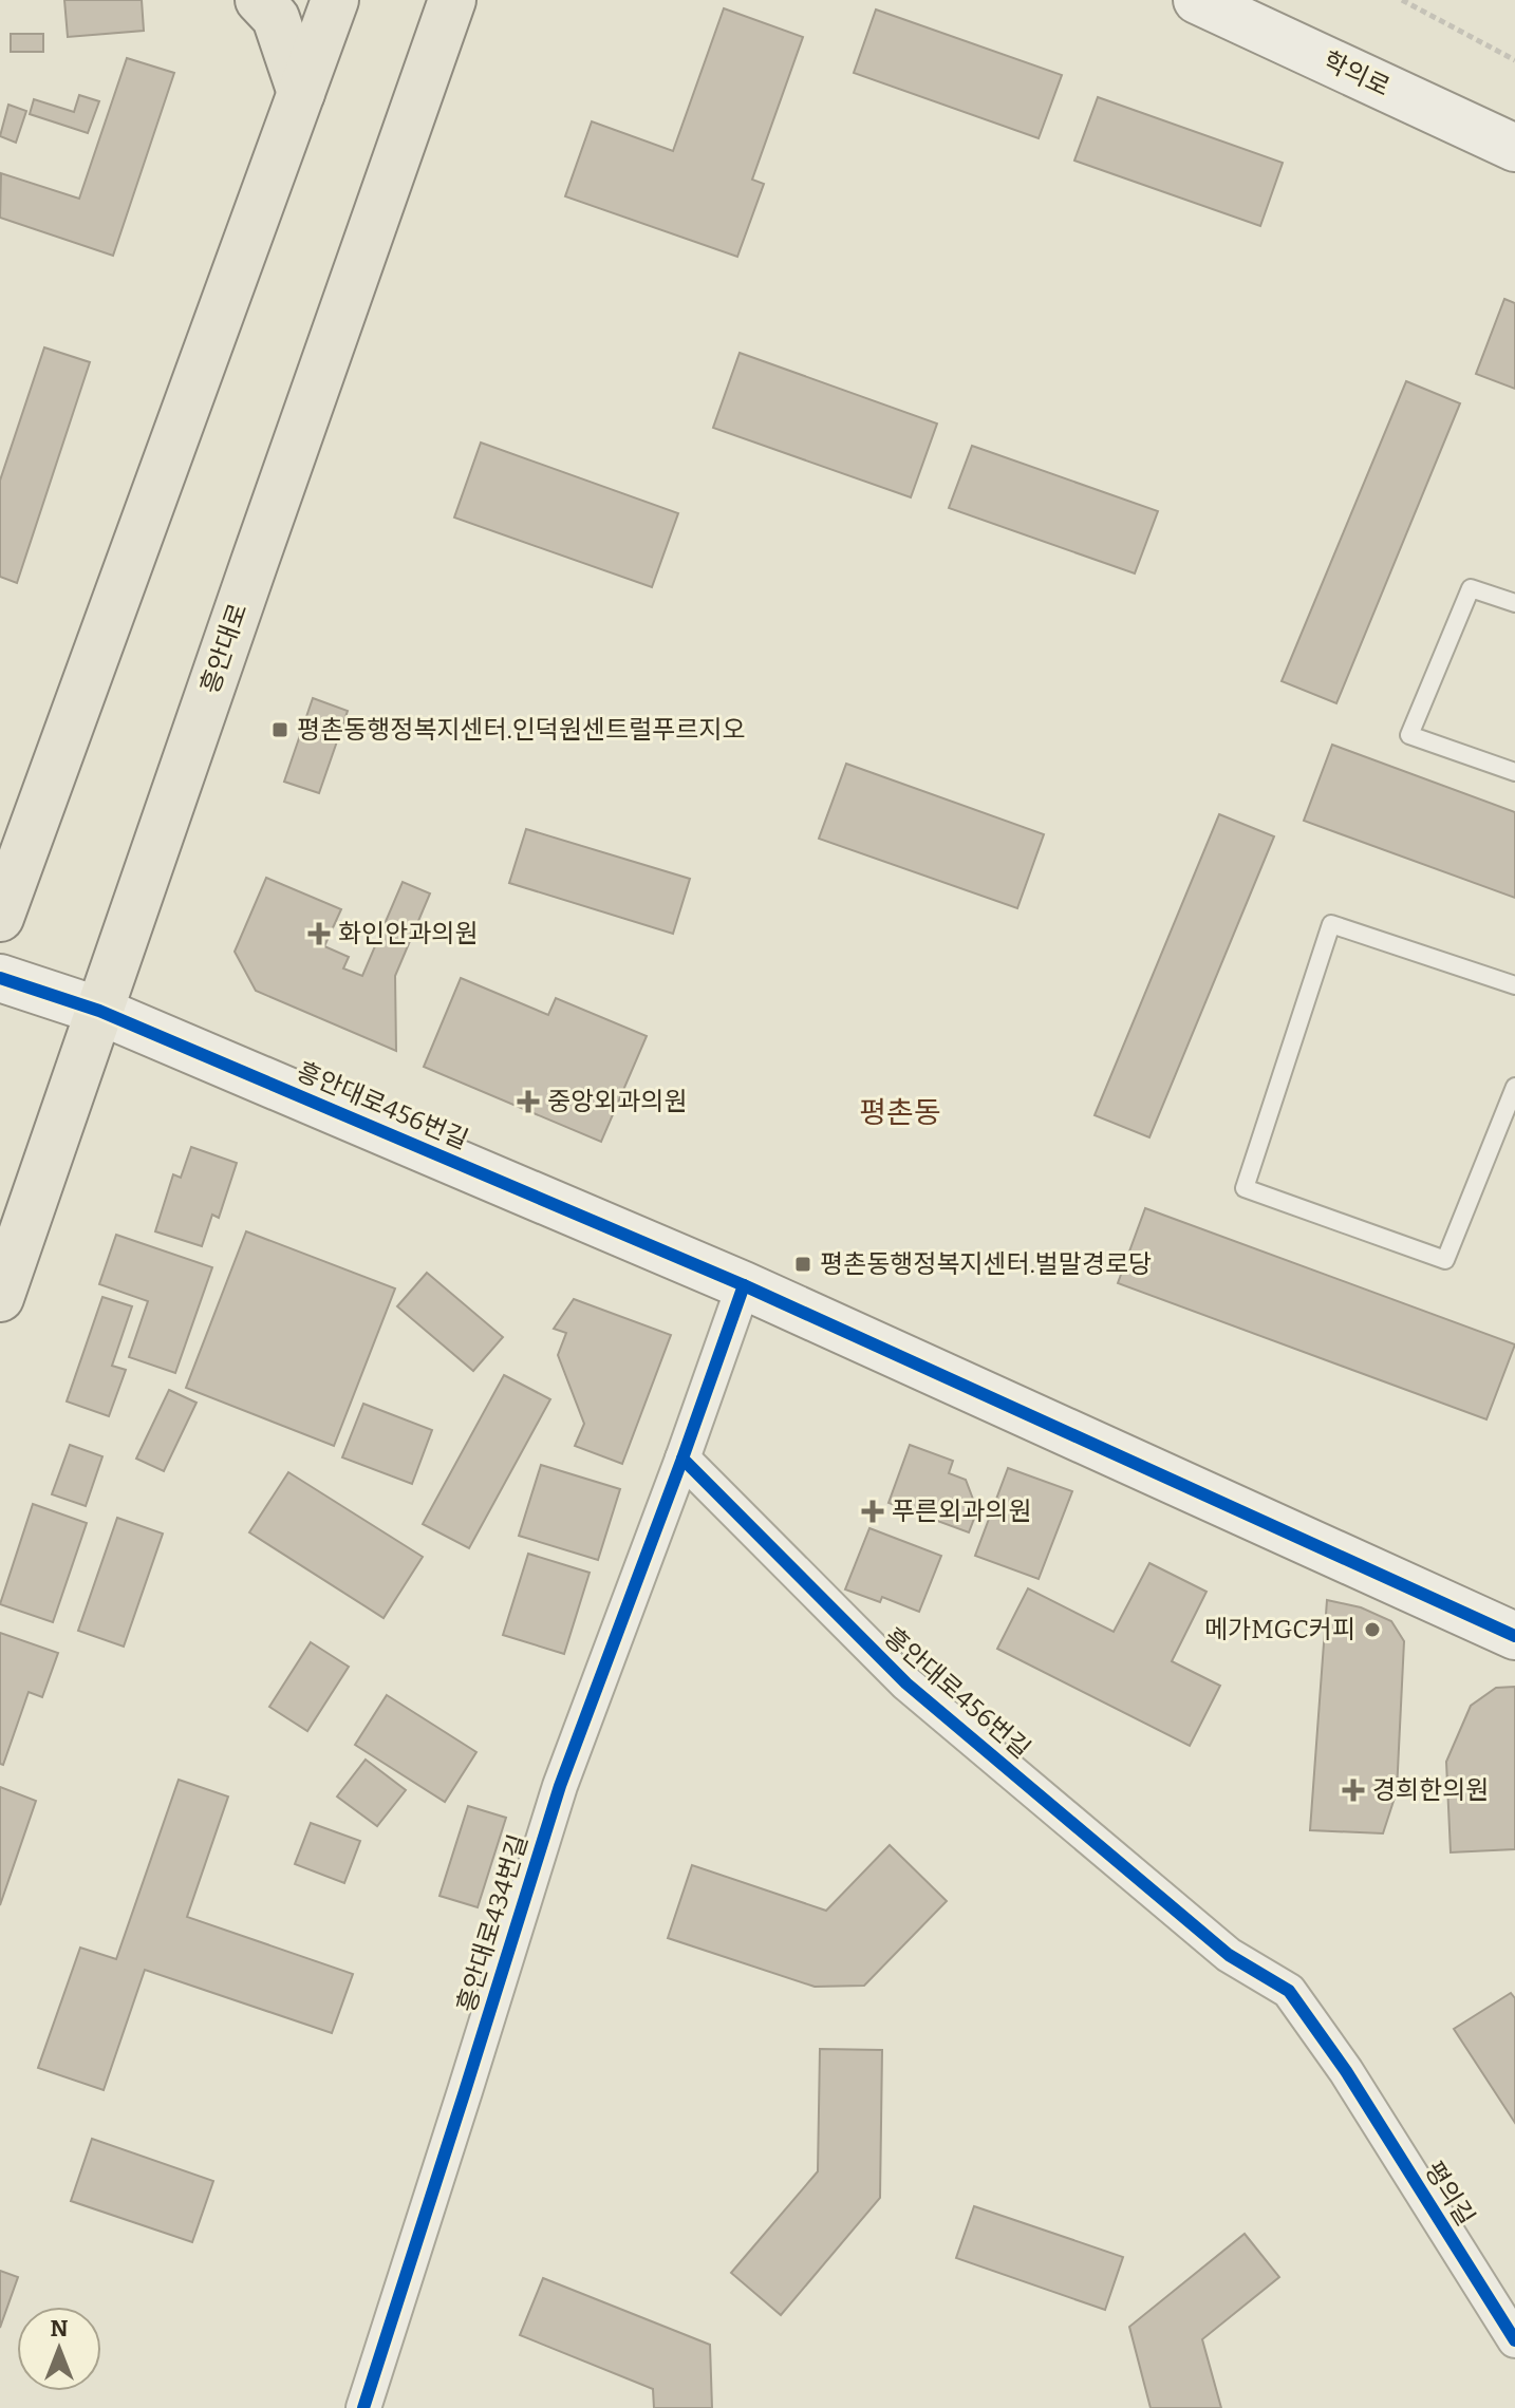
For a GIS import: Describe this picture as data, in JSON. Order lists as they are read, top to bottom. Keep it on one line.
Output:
{"streets":{"main road":["흥안대로"],"street":["학의로","흥안대로456번길","흥안대로434번길","평의길"]},"crossings":[["흥안대로","흥안대로456번길"],["흥안대로456번길","흥안대로434번길"],["흥안대로456번길","평의길"]],"districts":["평촌동"],"places":{"transit":["평촌동행정복지센터.인덕원센트럴푸르지오","평촌동행정복지센터.벌말경로당"],"health":["화인안과의원","중앙외과의원","푸른외과의원","경희한의원"],"other":["메가MGC커피"]},"north":"top"}
